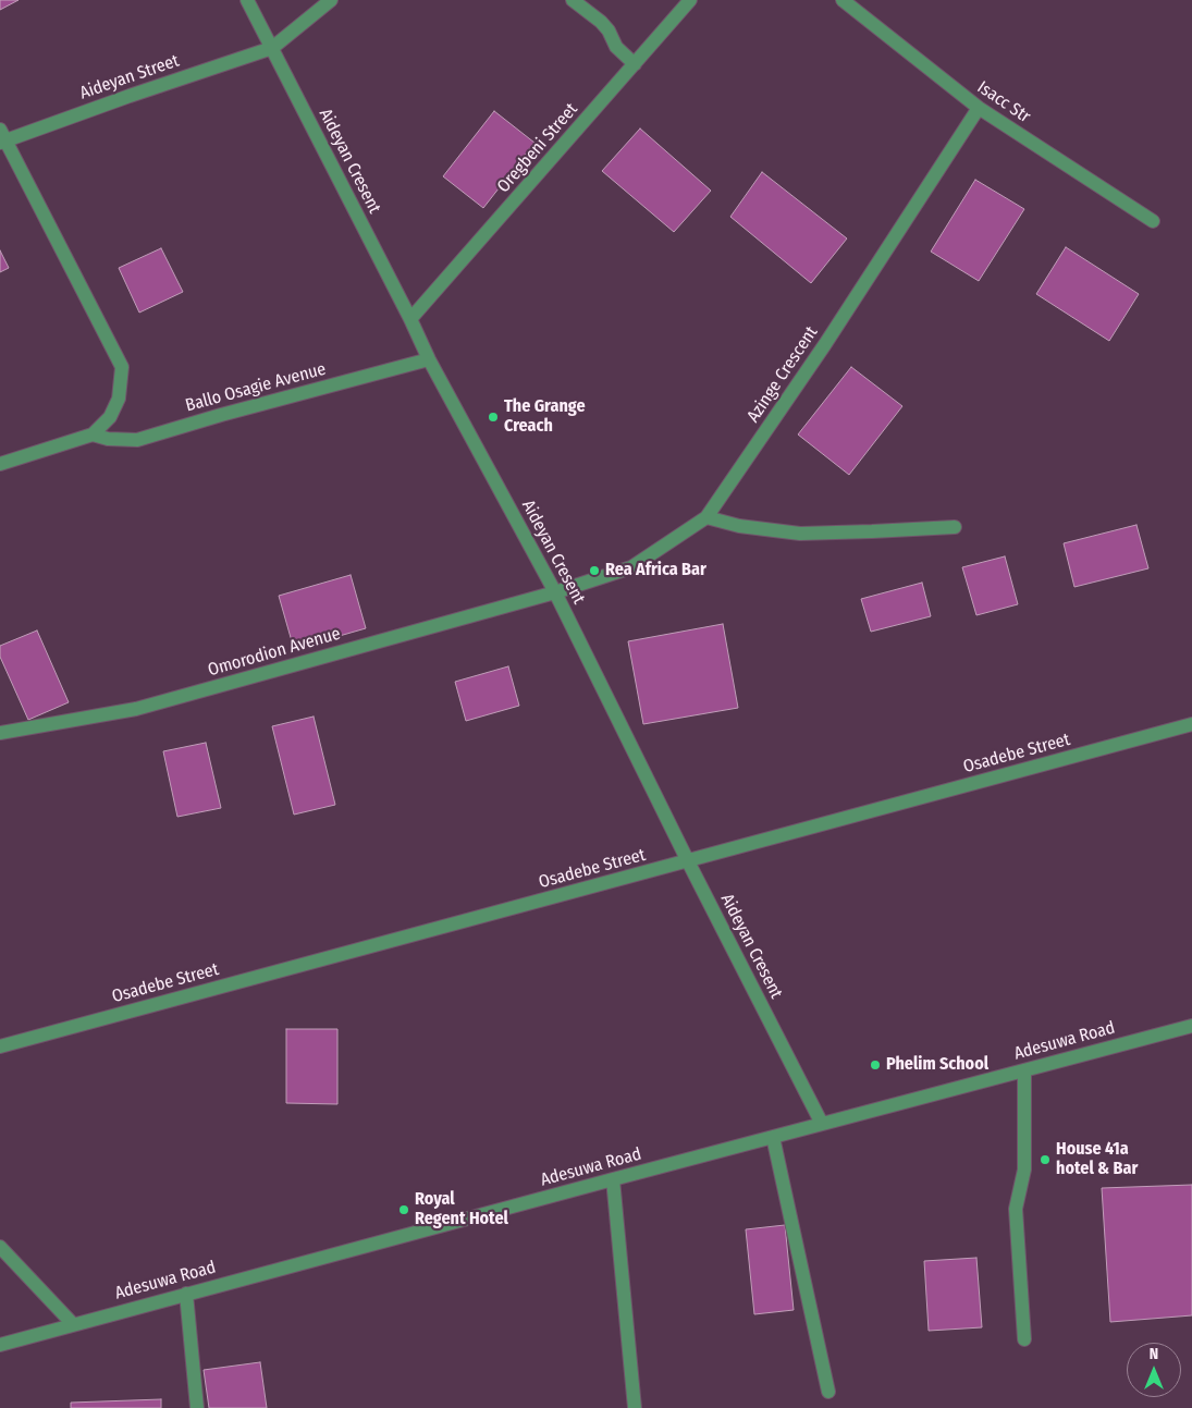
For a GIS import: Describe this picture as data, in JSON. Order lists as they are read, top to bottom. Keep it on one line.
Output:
{"streets":{"street":["Aideyan Street","Isacc Str","Oregbeni Street","Aideyan Cresent","Azinge Crescent","Ballo Osagie Avenue","Omorodion Avenue","Osadebe Street","Adesuwa Road"]},"crossings":[["Aideyan Street","Aideyan Cresent"],["Isacc Str","Azinge Crescent"],["Oregbeni Street","Aideyan Cresent"],["Aideyan Cresent","Azinge Crescent"],["Aideyan Cresent","Ballo Osagie Avenue"],["Aideyan Cresent","Omorodion Avenue"],["Aideyan Cresent","Osadebe Street"],["Aideyan Cresent","Adesuwa Road"],["Azinge Crescent","Omorodion Avenue"]],"places":["The Grange Creach","Rea Africa Bar","Phelim School","House 41a hotel & Bar","Royal Regent Hotel"],"north":"top"}
